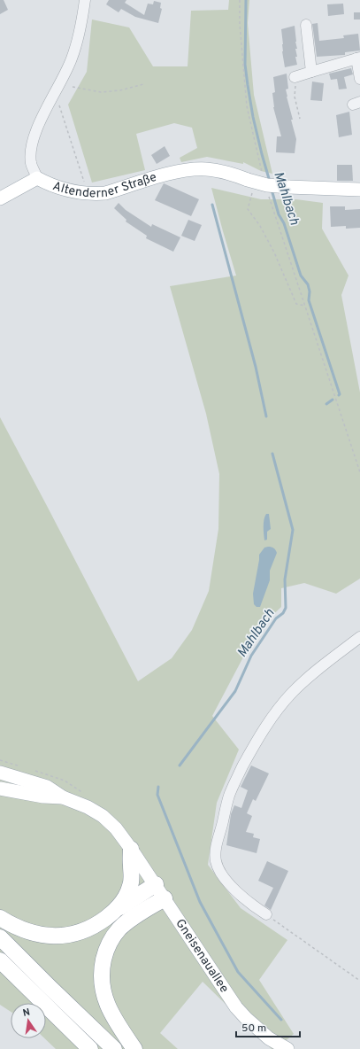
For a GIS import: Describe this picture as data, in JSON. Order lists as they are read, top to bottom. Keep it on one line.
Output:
{"streets":{"main road":["Altenderner Straße","Gneisenauallee"]},"water":["Mahlbach"],"scale_bar":"50 m","north":"top"}
